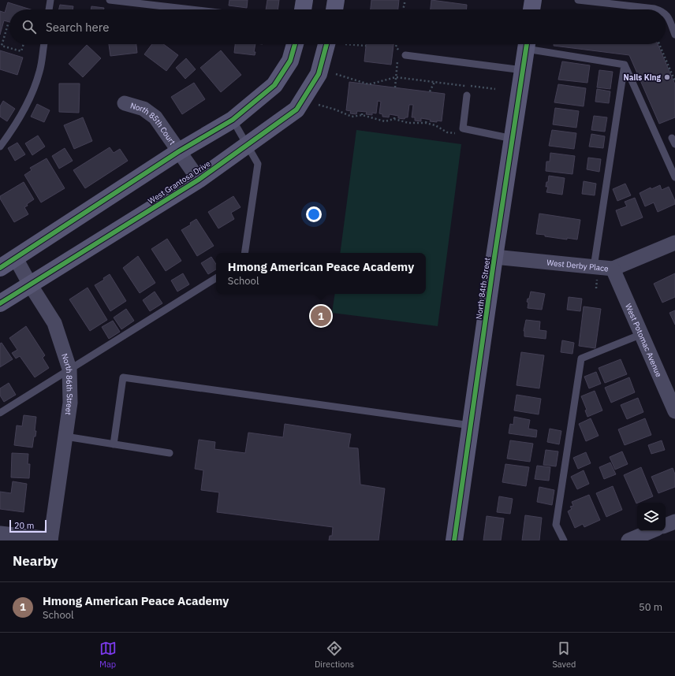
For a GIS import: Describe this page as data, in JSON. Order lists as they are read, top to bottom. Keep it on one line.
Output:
{"streets":{"street":["North 85th Court","West Grantosa Drive","West Derby Place","North 84th Street","West Potomac Avenue","North 86th Street"]},"crossings":[["North 85th Court","West Grantosa Drive"],["West Grantosa Drive","North 86th Street"],["West Derby Place","North 84th Street"],["West Derby Place","West Potomac Avenue"]],"places":["Nails King"],"scale_bar":"20 m","page":{"search":"Search here","popup":["Hmong American Peace Academy","School"],"pins":"1","scale":"20 m","heading":"Nearby","list":[{"mark":"1","name":"Hmong American Peace Academy","note":"School","value":"50 m"}],"nav":["Map","Directions","Saved"]}}
